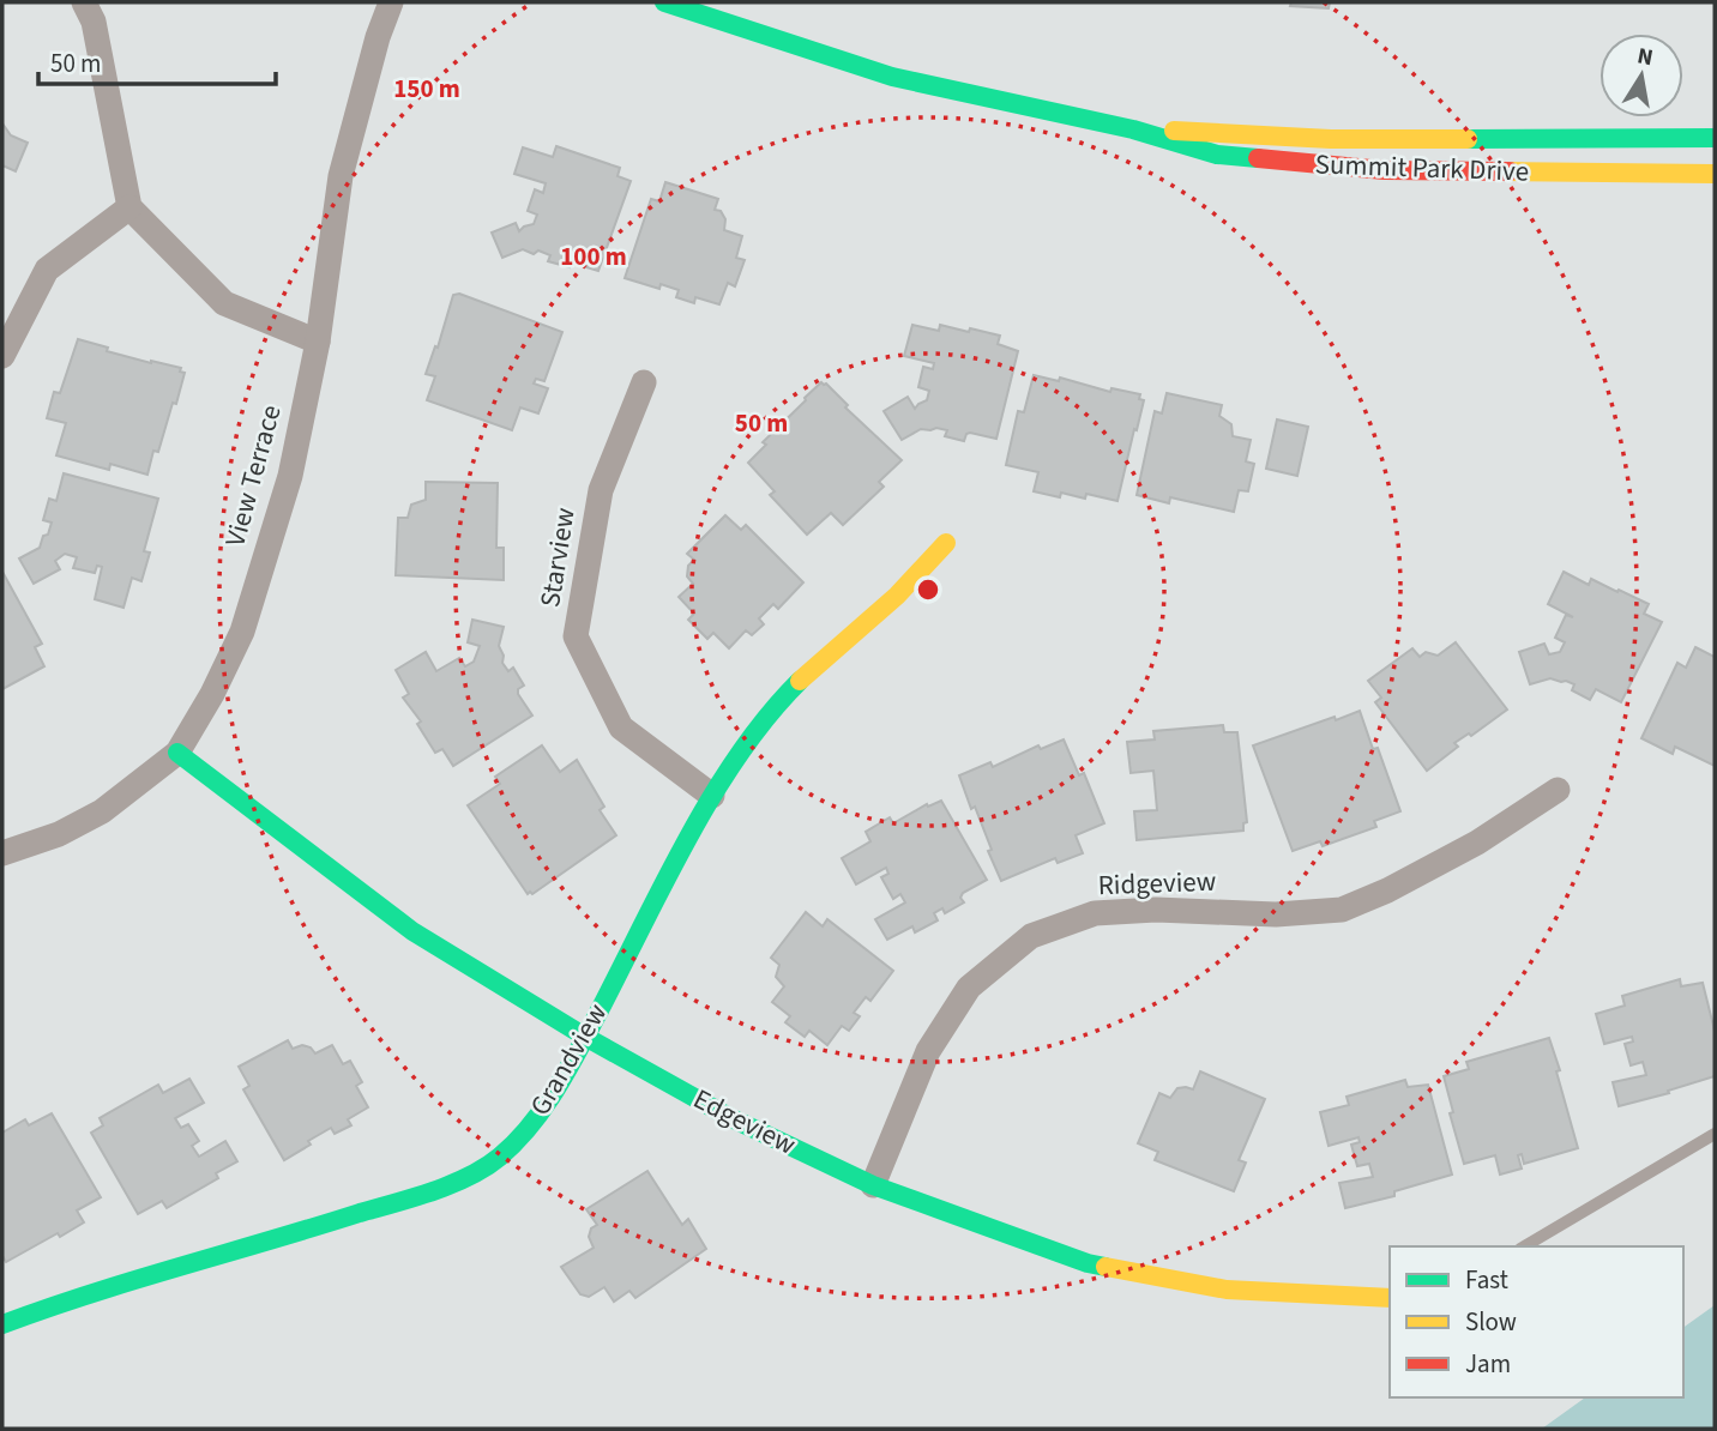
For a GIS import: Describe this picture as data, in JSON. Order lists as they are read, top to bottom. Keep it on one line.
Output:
{"streets":{"street":["Summit Park Drive","View Terrace","Starview","Ridgeview","Grandview","Edgeview"]},"crossings":[["View Terrace","Edgeview"],["Starview","Grandview"],["Ridgeview","Edgeview"],["Grandview","Edgeview"]],"legend":["Fast","Slow","Jam"],"scale_bar":"50 m","north":"top","rings":["150 m","100 m","50 m"]}
